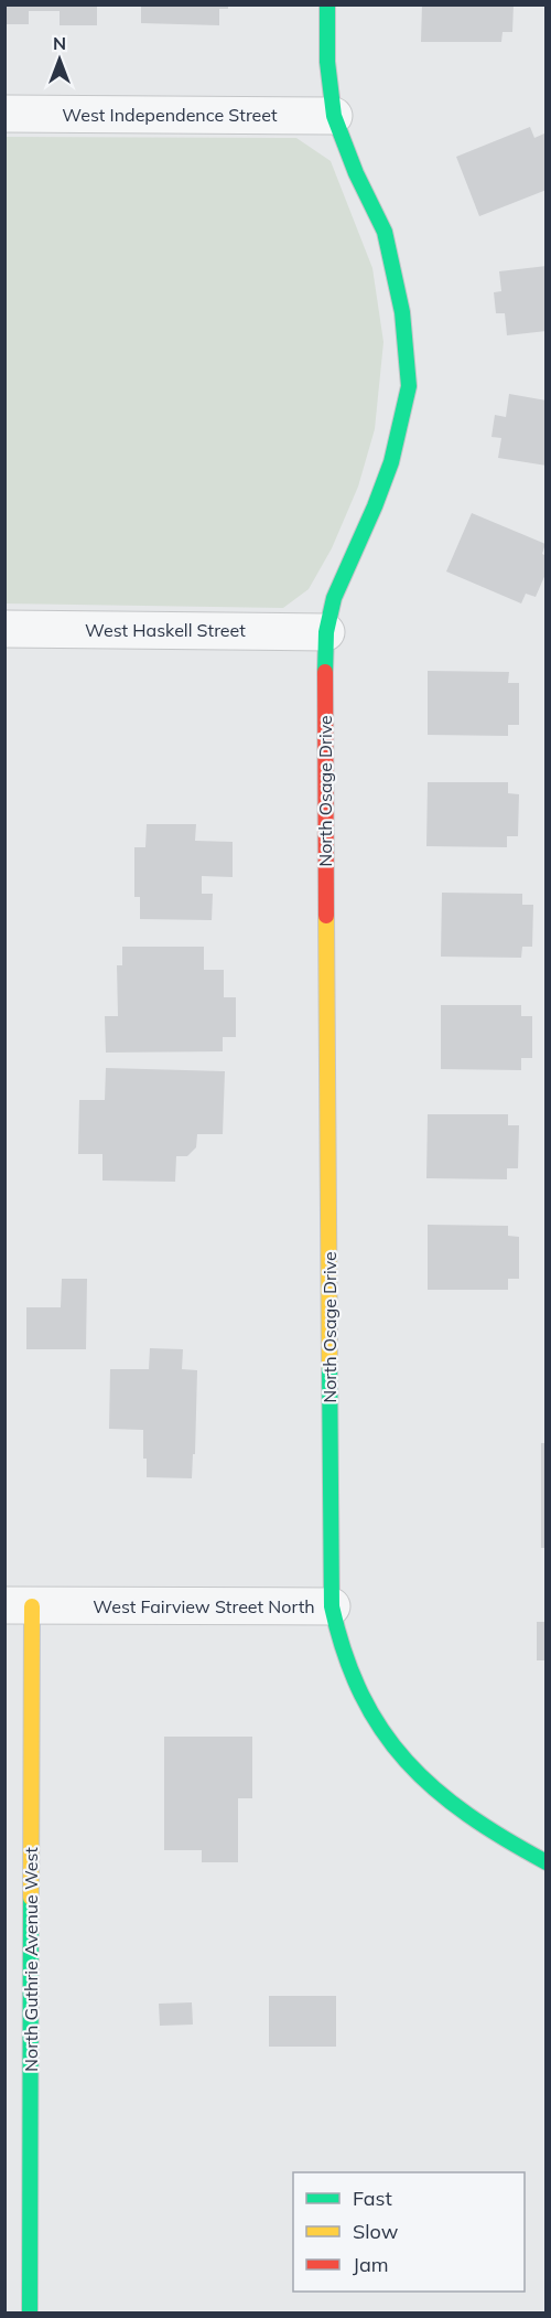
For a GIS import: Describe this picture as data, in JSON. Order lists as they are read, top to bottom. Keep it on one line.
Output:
{"streets":{"street":["West Independence Street","West Haskell Street","North Osage Drive","West Fairview Street North","North Guthrie Avenue West"]},"crossings":[["West Independence Street","North Osage Drive"],["West Haskell Street","North Osage Drive"],["North Osage Drive","West Fairview Street North"],["West Fairview Street North","North Guthrie Avenue West"]],"legend":["Fast","Slow","Jam"],"north":"top"}
